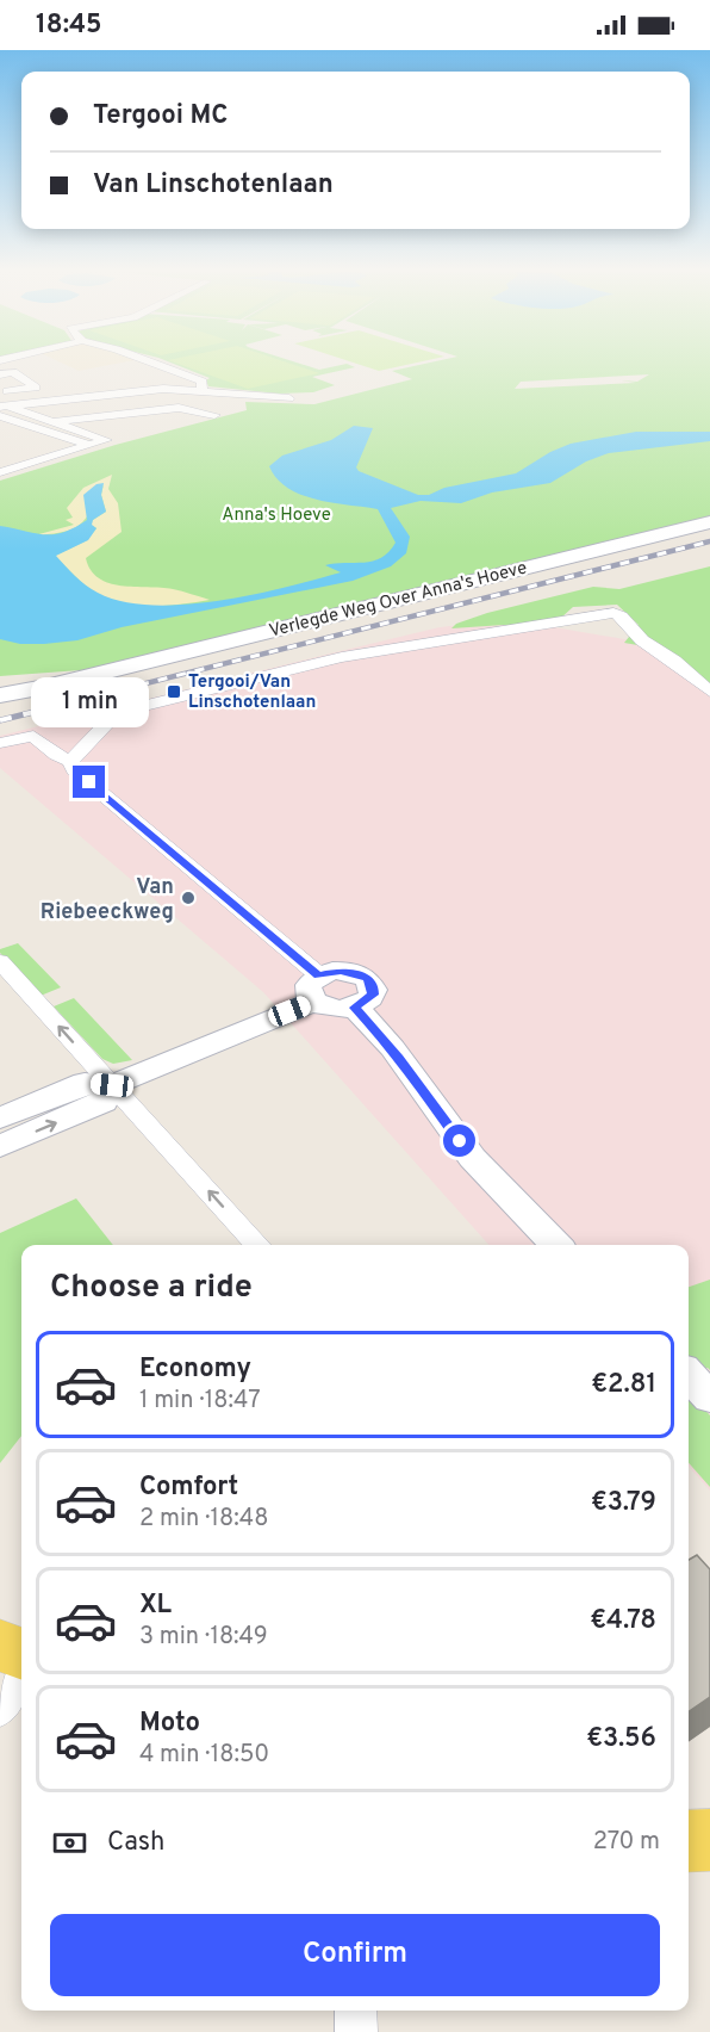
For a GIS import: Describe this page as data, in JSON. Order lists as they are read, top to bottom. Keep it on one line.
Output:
{"streets":{"main road":["Verlegde Weg Over Anna's Hoeve"]},"parks":["Anna's Hoeve"],"places":{"transit":["Tergooi/Van Linschotenlaan"],"other":["Van Riebeeckweg"]},"page":{"status":"18:45","banner":["Tergooi MC","Van Linschotenlaan"],"bubble":"1 min","heading":"Choose a ride","list":[{"name":"Economy","note":"1 min · 18:47","value":"€2.81"},{"name":"Comfort","note":"2 min · 18:48","value":"€3.79"},{"name":"XL","note":"3 min · 18:49","value":"€4.78"},{"name":"Moto","note":"4 min · 18:50","value":"€3.56"}],"pay":["Cash","270 m"],"buttons":"Confirm"}}
